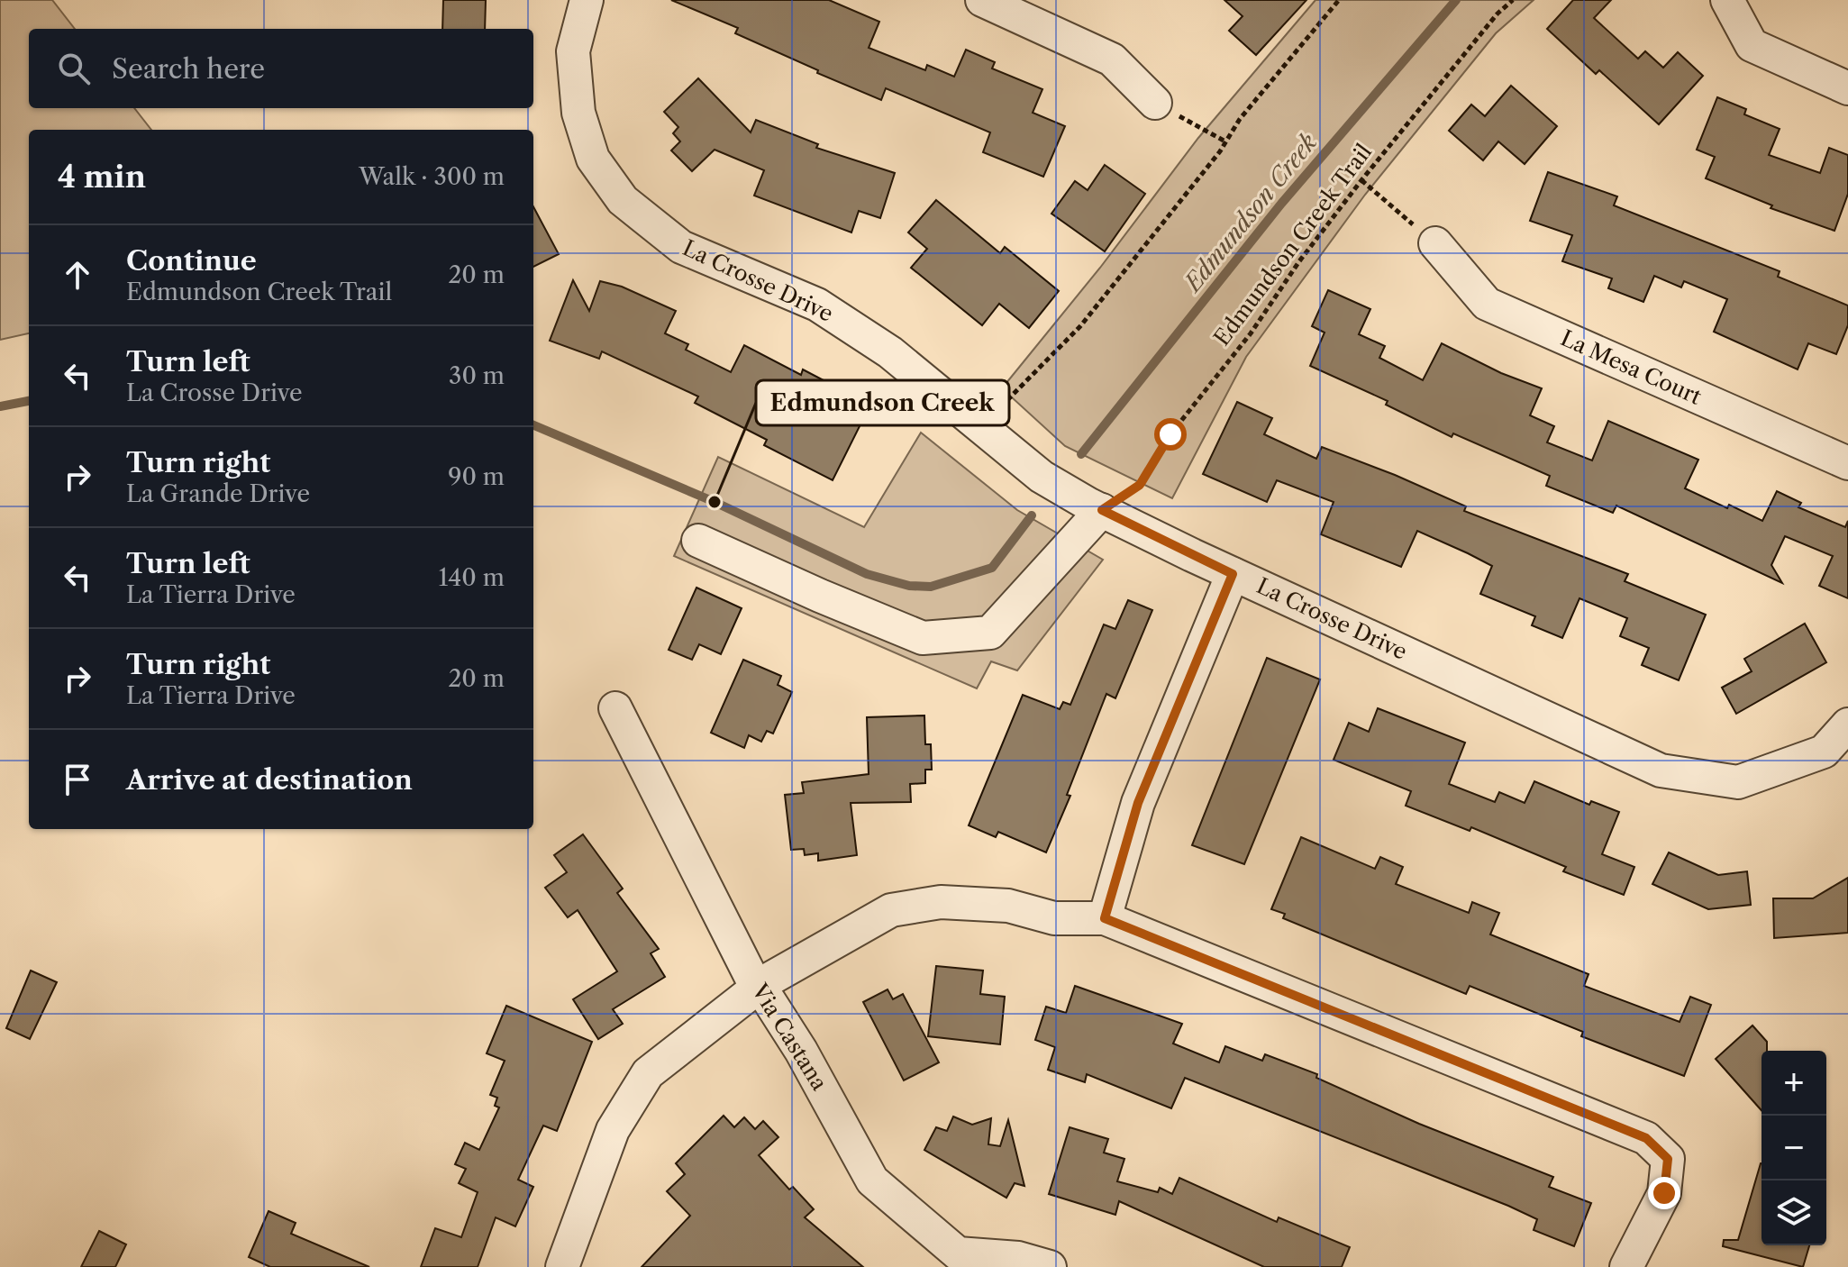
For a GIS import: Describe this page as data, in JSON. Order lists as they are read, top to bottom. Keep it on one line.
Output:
{"streets":{"street":["La Crosse Drive","La Mesa Court","Via Castana"],"path":["Edmundson Creek Trail"]},"crossings":[["Edmundson Creek Trail","La Crosse Drive"]],"water":["Edmundson Creek"],"places":["Edmundson Creek"],"page":{"search":"Search here","heading":["4 min","Walk · 300 m"],"list":[["Continue","Edmundson Creek Trail","20 m"],["Turn left","La Crosse Drive","30 m"],["Turn right","La Grande Drive","90 m"],["Turn left","La Tierra Drive","140 m"],["Turn right","La Tierra Drive","20 m"],"Arrive at destination"],"map_buttons":["+","−"]}}
